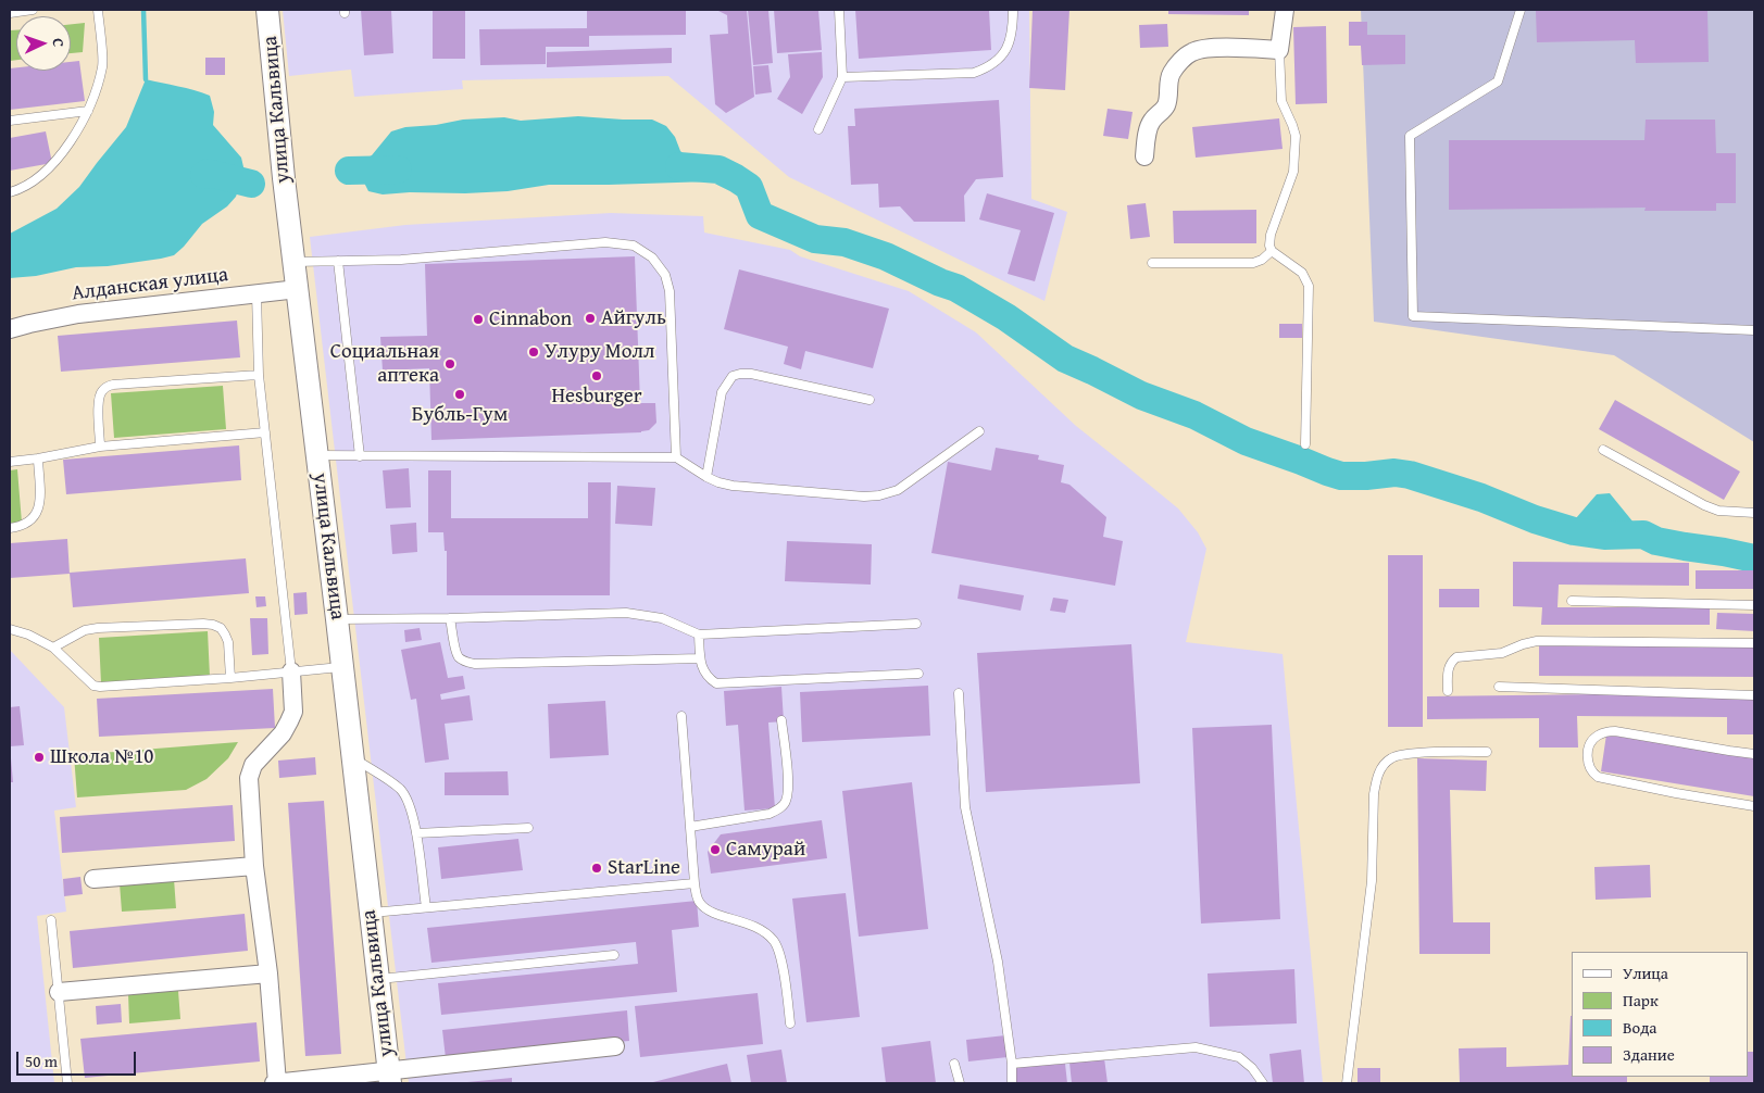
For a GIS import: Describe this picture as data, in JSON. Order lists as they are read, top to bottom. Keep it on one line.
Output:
{"streets":{"street":["улица Кальвица","Алданская улица"]},"crossings":[["улица Кальвица","Алданская улица"]],"places":["Айгуль","Cinnabon","Улуру Молл","Социальная аптека","Hesburger","Бубль-Гум","Школа №10","Самурай","StarLine"],"legend":["Улица","Парк","Вода","Здание"],"scale_bar":"50 m","north":"right"}
